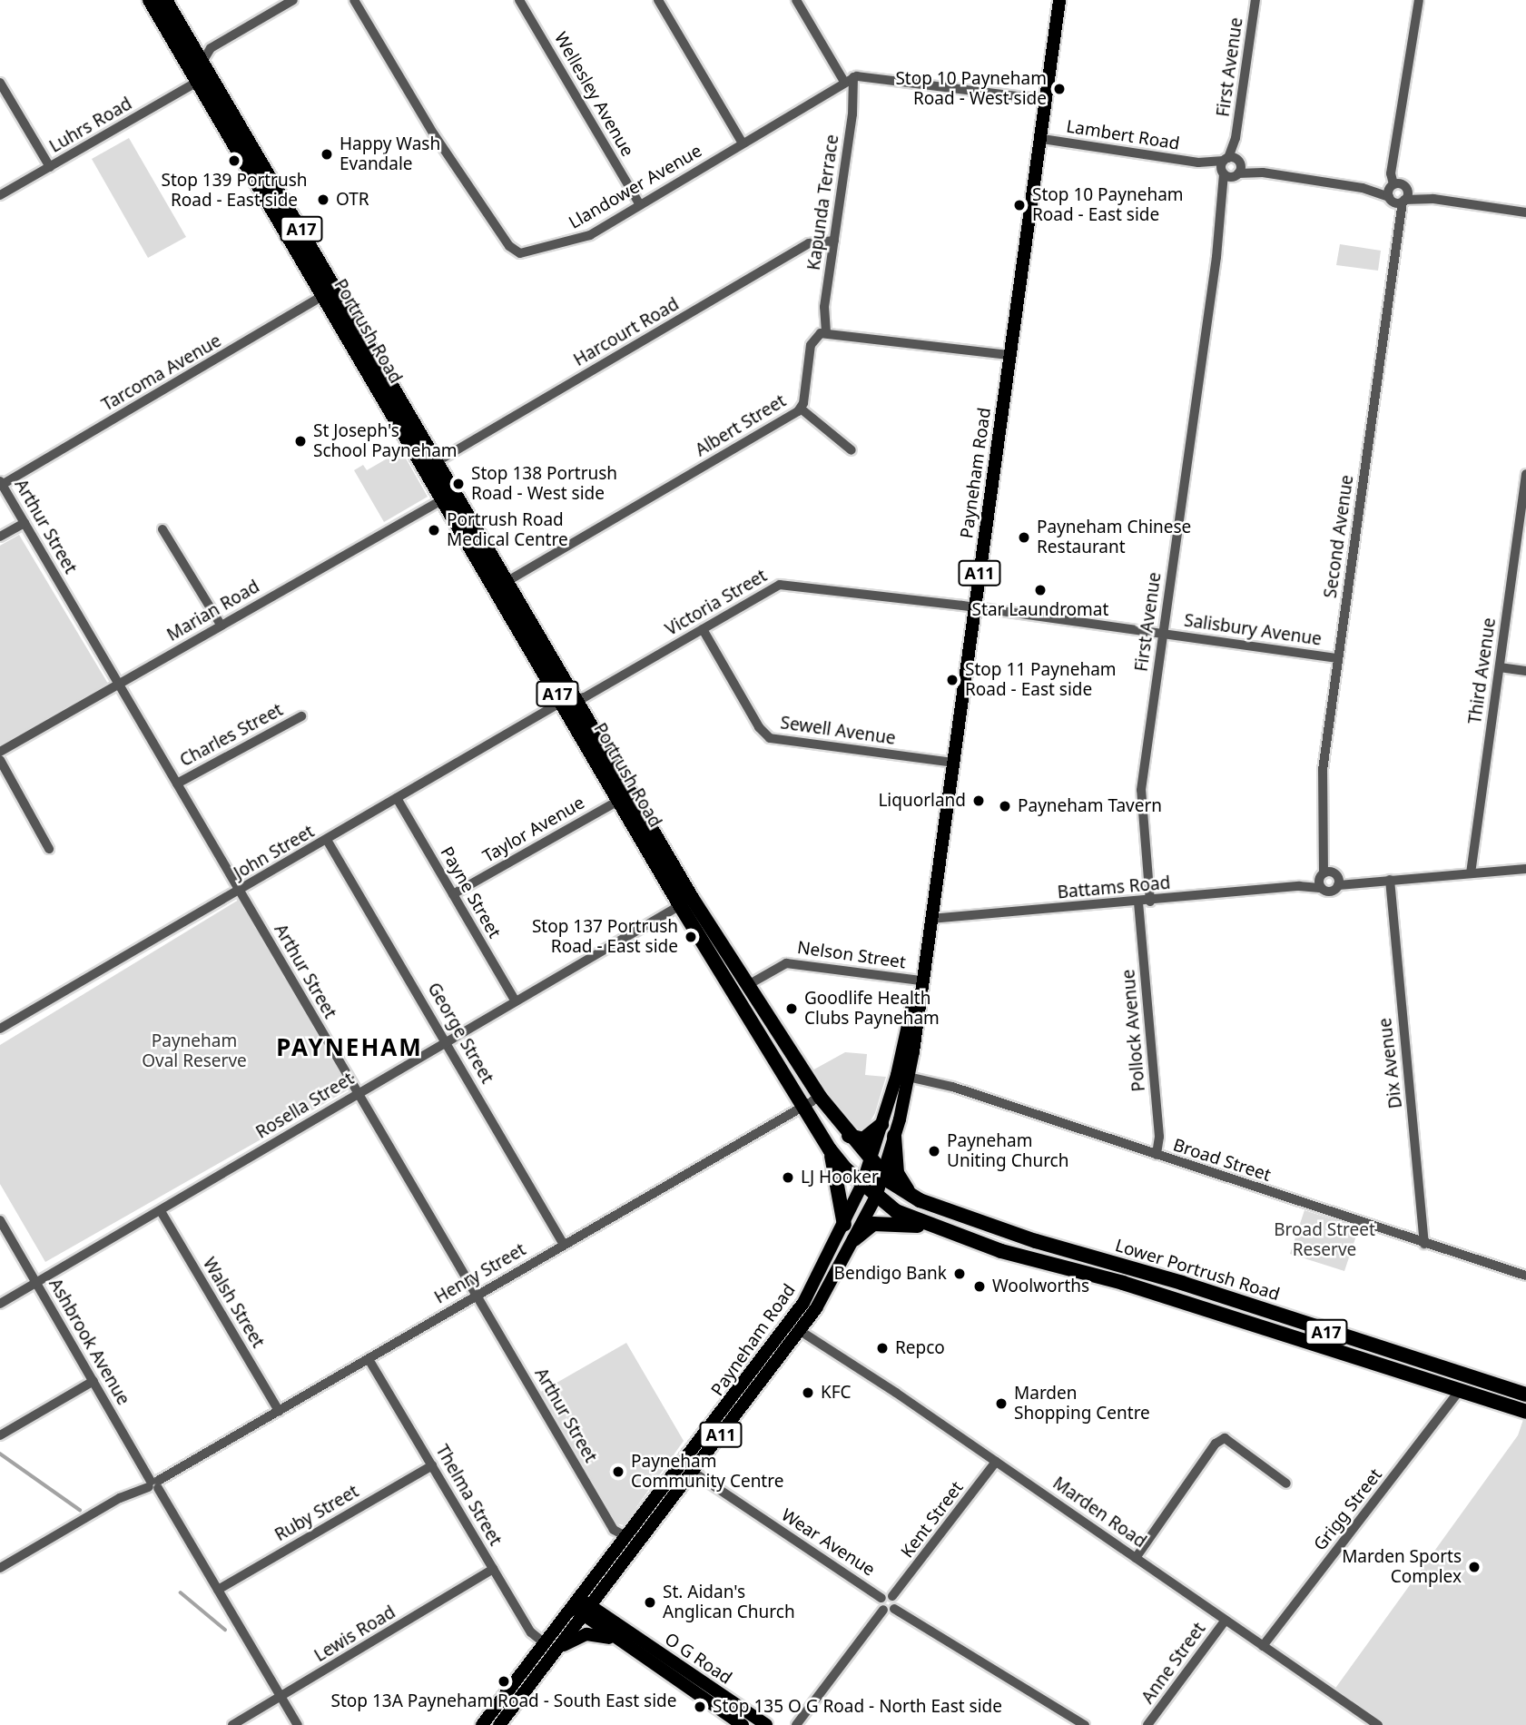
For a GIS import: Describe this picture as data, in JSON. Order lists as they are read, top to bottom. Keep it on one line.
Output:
{"streets":{"highway":["A17","Portrush Road","Lower Portrush Road"],"main road":["Payneham Road","A11","O G Road"],"street":["First Avenue","Wellesley Avenue","Luhrs Road","Lambert Road","Llandower Avenue","Kapunda Terrace","Harcourt Road","Tarcoma Avenue","Albert Street","Arthur Street","Second Avenue","Victoria Street","Marian Road","Salisbury Avenue","Third Avenue","Sewell Avenue","Charles Street","Taylor Avenue","John Street","Battams Road","Payne Street","Nelson Street","Pollock Avenue","George Street","Dix Avenue","Rosella Street","Broad Street","Henry Street","Walsh Street","Ashbrook Avenue","Thelma Street","Grigg Street","Marden Road","Ruby Street","Kent Street","Wear Avenue","Lewis Road","Anne Street"]},"crossings":[["First Avenue","Lambert Road"],["First Avenue","Salisbury Avenue"],["First Avenue","Battams Road"],["Wellesley Avenue","Llandower Avenue"],["Luhrs Road","Portrush Road"],["Lambert Road","Payneham Road"],["Lambert Road","Second Avenue"],["Llandower Avenue","Kapunda Terrace"],["Kapunda Terrace","Harcourt Road"],["Kapunda Terrace","Albert Street"],["Portrush Road","Harcourt Road"],["Portrush Road","Tarcoma Avenue"],["Portrush Road","Albert Street"],["Portrush Road","Payneham Road"],["Portrush Road","Victoria Street"],["Portrush Road","Marian Road"],["Portrush Road","Taylor Avenue"],["Portrush Road","John Street"],["Portrush Road","Nelson Street"],["Portrush Road","Rosella Street"],["Portrush Road","Lower Portrush Road"],["Portrush Road","Henry Street"],["Tarcoma Avenue","Arthur Street"],["Payneham Road","Arthur Street"],["Payneham Road","Victoria Street"],["Payneham Road","Salisbury Avenue"],["Payneham Road","Sewell Avenue"],["Payneham Road","Battams Road"],["Payneham Road","Nelson Street"],["Payneham Road","Broad Street"],["Payneham Road","Lower Portrush Road"],["Payneham Road","Thelma Street"],["Payneham Road","Marden Road"],["Payneham Road","Wear Avenue"],["Payneham Road","O G Road"],["Arthur Street","Marian Road"],["Arthur Street","Charles Street"],["Arthur Street","John Street"],["Arthur Street","Rosella Street"],["Arthur Street","Henry Street"],["Second Avenue","Salisbury Avenue"],["Second Avenue","Battams Road"],["Victoria Street","Salisbury Avenue"],["Victoria Street","Sewell Avenue"],["Victoria Street","John Street"],["Taylor Avenue","Payne Street"],["John Street","Payne Street"],["John Street","George Street"],["Battams Road","Pollock Avenue"],["Payne Street","Rosella Street"],["Pollock Avenue","Broad Street"],["George Street","Rosella Street"],["George Street","Henry Street"],["Dix Avenue","Broad Street"],["Rosella Street","Walsh Street"],["Rosella Street","Ashbrook Avenue"],["Lower Portrush Road","Grigg Street"],["Henry Street","Walsh Street"],["Henry Street","Ashbrook Avenue"],["Henry Street","Thelma Street"],["Ashbrook Avenue","Ruby Street"],["Ashbrook Avenue","Lewis Road"],["Thelma Street","Ruby Street"],["Thelma Street","Lewis Road"],["Grigg Street","Marden Road"],["Marden Road","Kent Street"],["Marden Road","Anne Street"],["Kent Street","Wear Avenue"]],"districts":["PAYNEHAM"],"parks":["Payneham Oval Reserve","Broad Street Reserve"],"places":["Stop 10 Payneham Road - West side","Happy Wash Evandale","Stop 139 Portrush Road - East side","OTR","Stop 10 Payneham Road - East side","St Joseph's School Payneham","Stop 138 Portrush Road - West side","Portrush Road Medical Centre","Payneham Chinese Restaurant","Star Laundromat","Stop 11 Payneham Road - East side","Liquorland","Payneham Tavern","Stop 137 Portrush Road - East side","Goodlife Health Clubs Payneham","Payneham Uniting Church","LJ Hooker","Bendigo Bank","Woolworths","Repco","KFC","Marden Shopping Centre","Payneham Community Centre","Marden Sports Complex","St. Aidan's Anglican Church","Stop 13A Payneham Road - South East side","Stop 135 O G Road - North East side"]}
